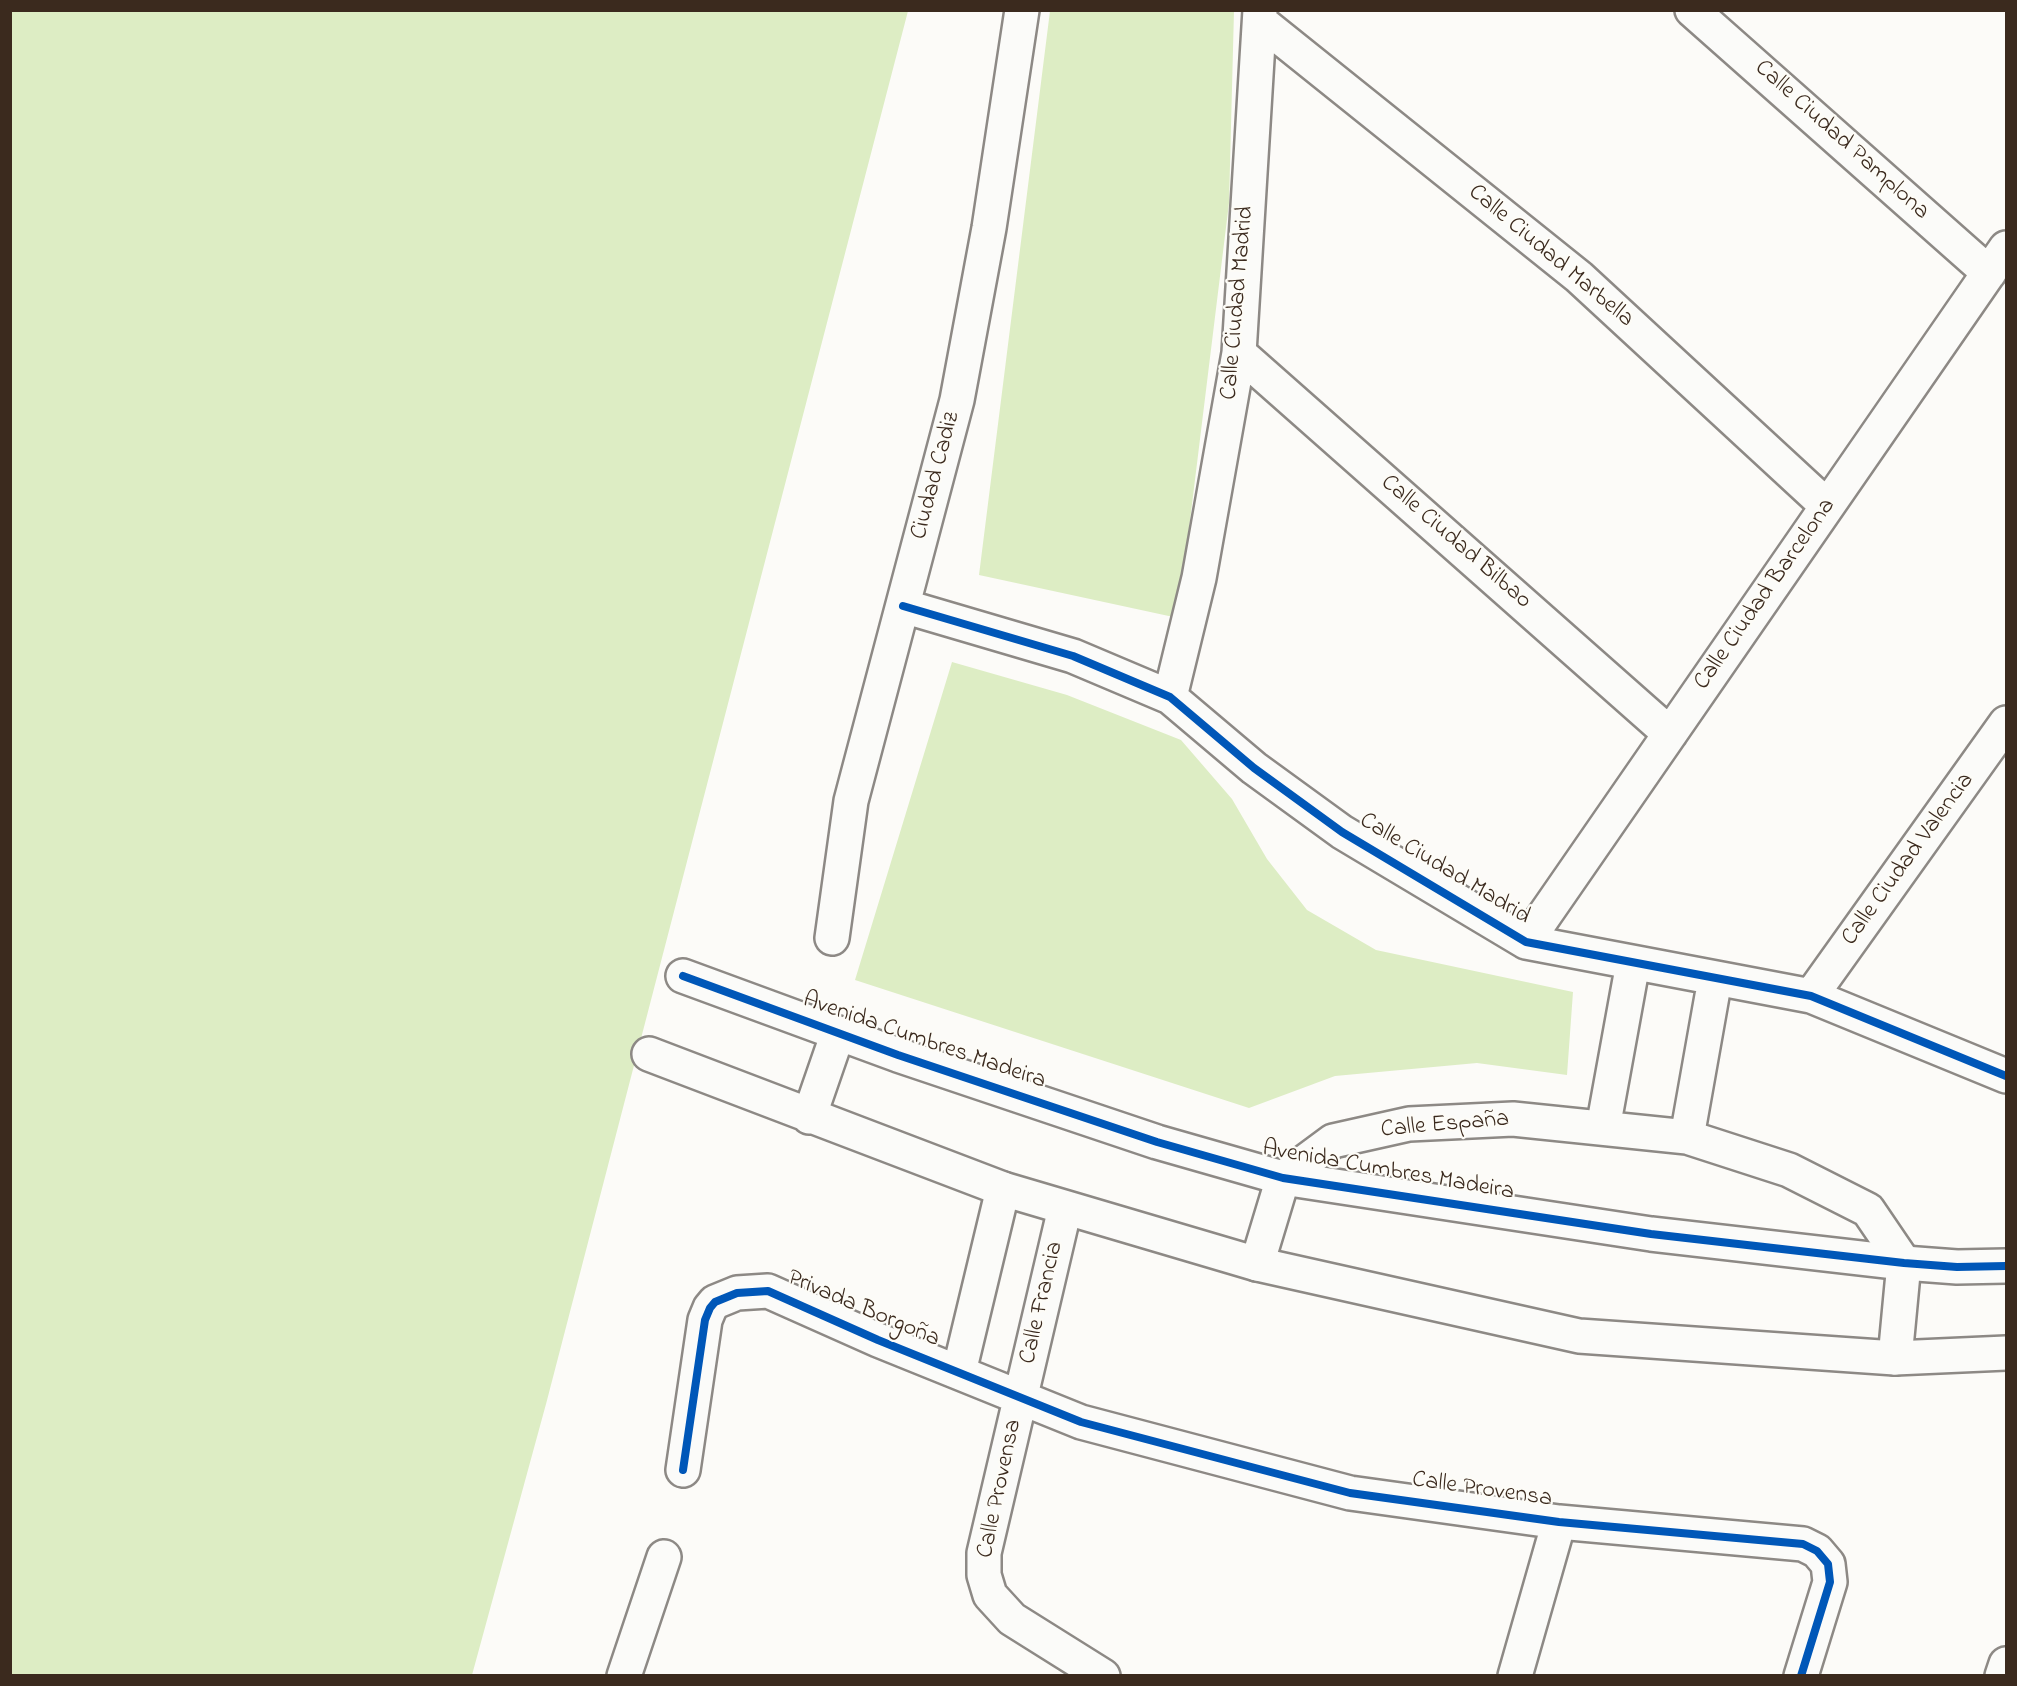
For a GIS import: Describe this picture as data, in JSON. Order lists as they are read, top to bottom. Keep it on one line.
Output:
{"streets":{"street":["Calle Ciudad Pamplona","Calle Ciudad Marbella","Calle Ciudad Madrid","Ciudad Cadiz","Calle Ciudad Bilbao","Calle Ciudad Barcelona","Calle Ciudad Valencia","Avenida Cumbres Madeira","Calle España","Calle Francia","Privada Borgoña","Calle Provensa"]},"crossings":[["Calle Ciudad Pamplona","Calle Ciudad Barcelona"],["Calle Ciudad Marbella","Calle Ciudad Madrid"],["Calle Ciudad Marbella","Calle Ciudad Barcelona"],["Calle Ciudad Madrid","Ciudad Cadiz"],["Calle Ciudad Madrid","Calle Ciudad Bilbao"],["Calle Ciudad Madrid","Calle Ciudad Barcelona"],["Calle Ciudad Madrid","Calle Ciudad Valencia"],["Calle Ciudad Bilbao","Calle Ciudad Barcelona"],["Avenida Cumbres Madeira","Calle España"],["Calle Francia","Privada Borgoña"],["Calle Francia","Calle Provensa"],["Privada Borgoña","Calle Provensa"]]}
